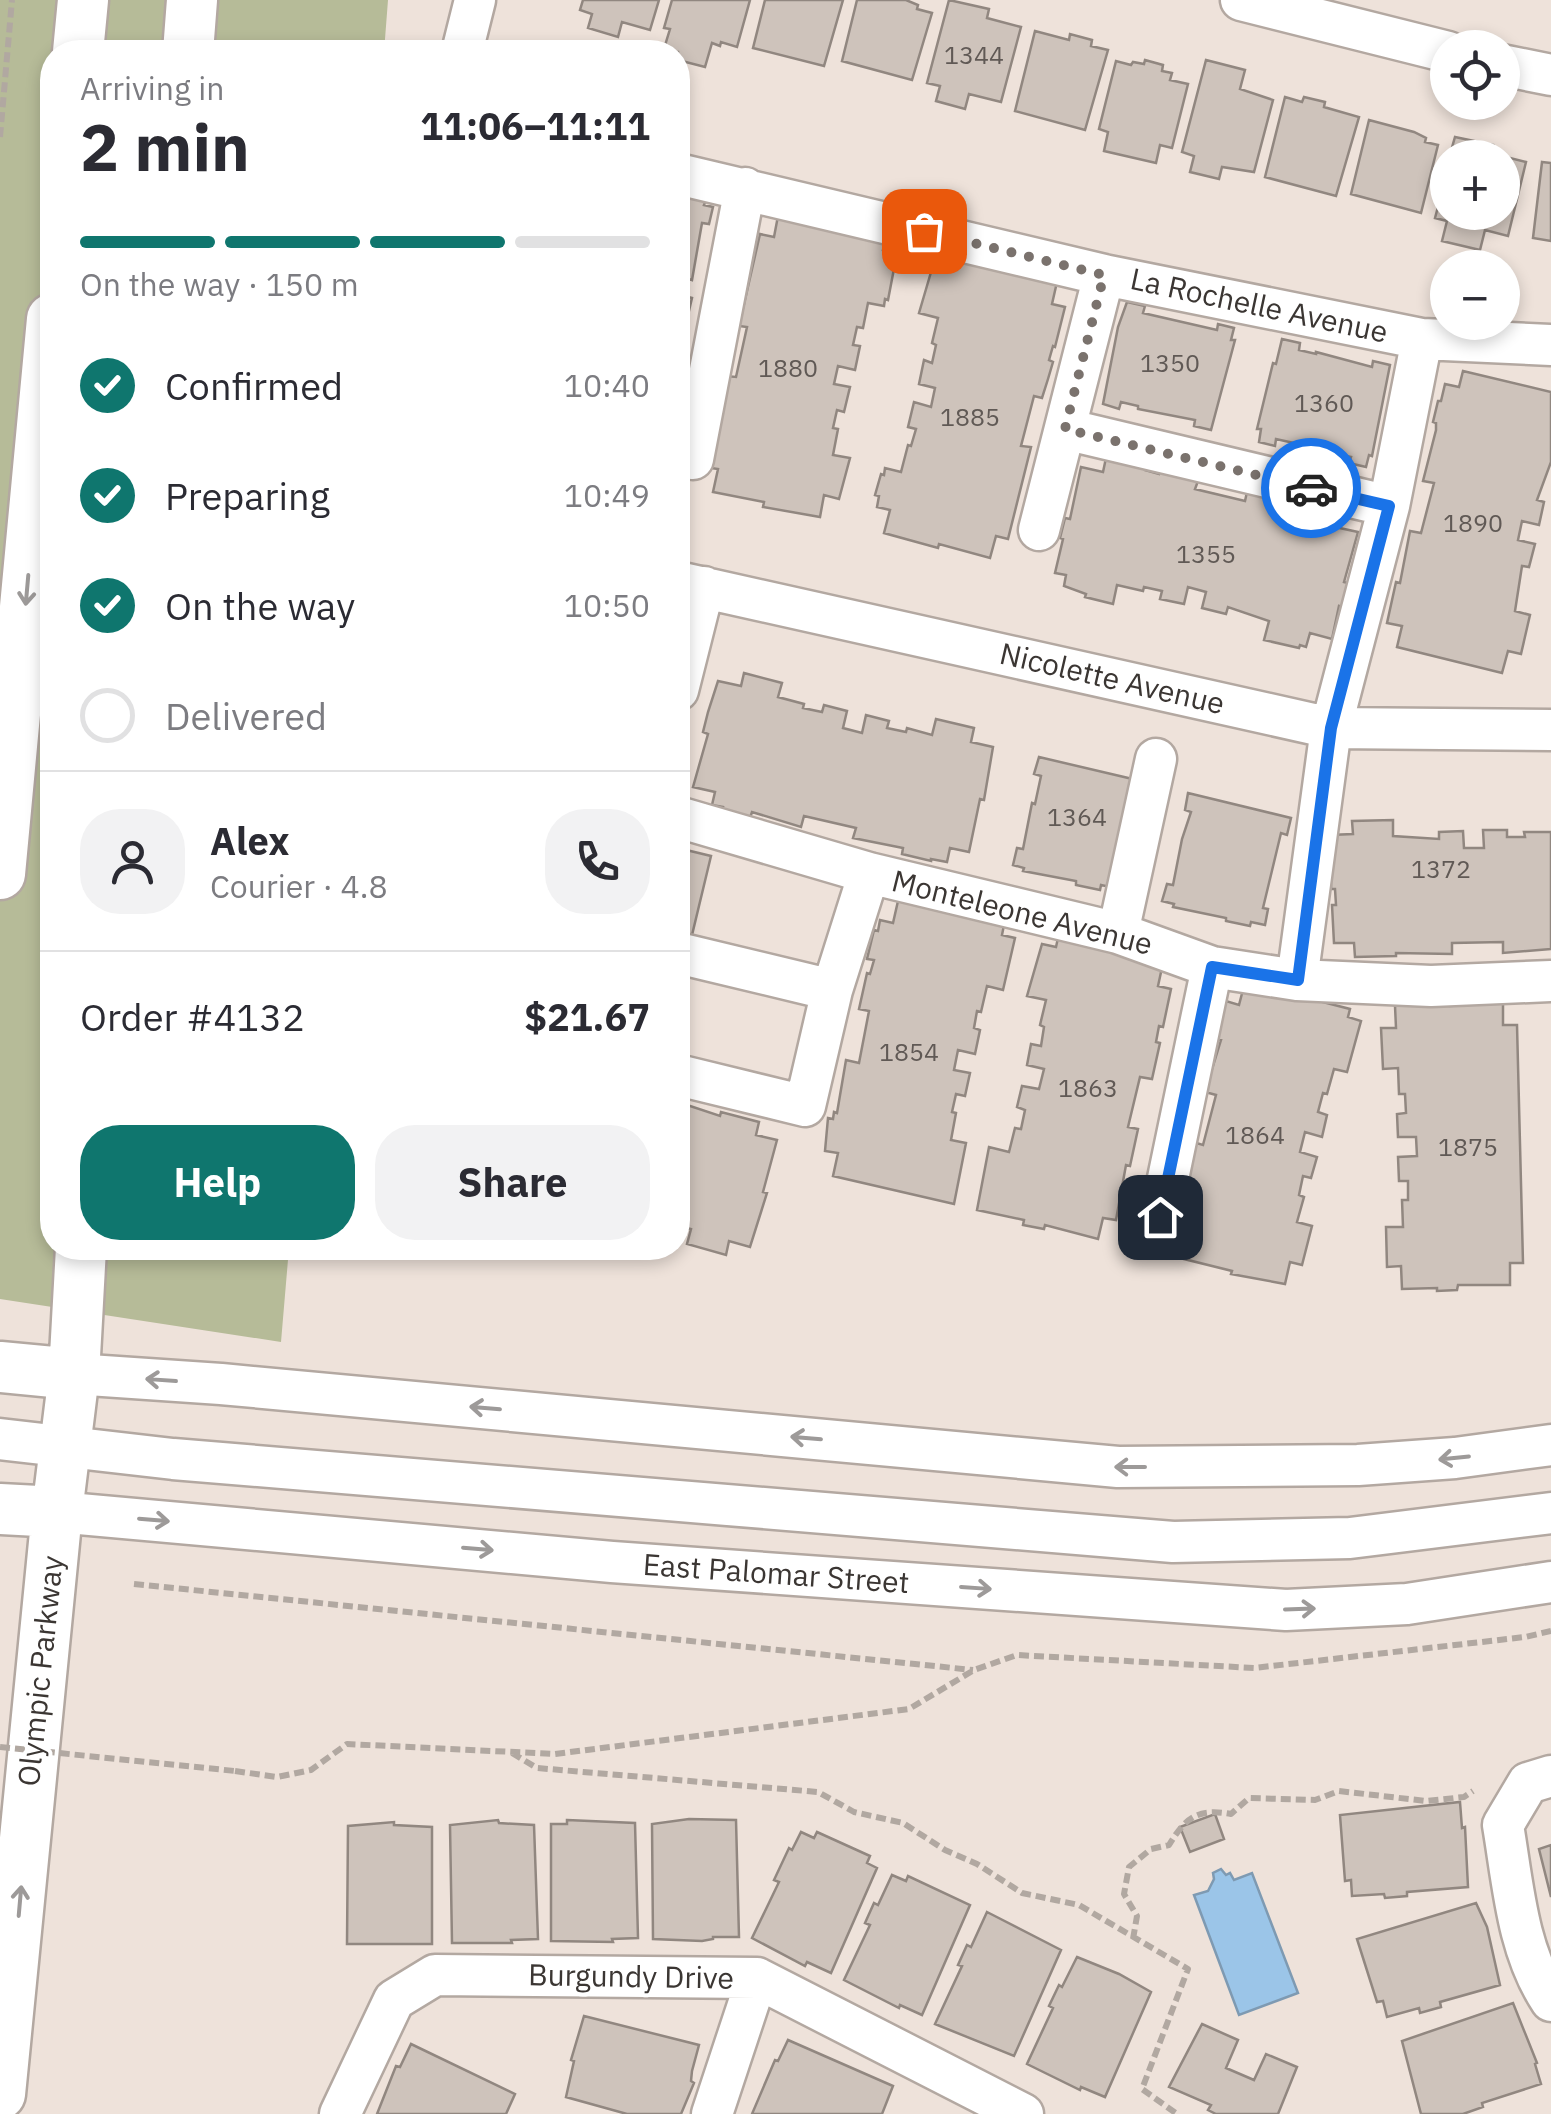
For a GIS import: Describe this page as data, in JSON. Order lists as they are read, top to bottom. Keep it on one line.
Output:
{"streets":{"main road":["East Palomar Street","Olympic Parkway"],"street":["La Rochelle Avenue","Nicolette Avenue","Monteleone Avenue","Burgundy Drive"]},"crossings":[["East Palomar Street","Olympic Parkway"]],"one_way":["East Palomar Street","Olympic Parkway"],"house_numbers":["1344","1350","1880","1360","1885","1890","1355","1364","1372","1854","1863","1864","1875"],"page":{"map_buttons":["+","−"],"heading":["2 min","Arriving in","11:06–11:11"],"panel":["Alex","Courier · 4.8","Order #4132","$21.67"],"bar":"On the way · 150 m","list":[["Confirmed","10:40"],["Preparing","10:49"],["On the way","10:50"],"Delivered"],"buttons":["Help","Share"]}}
